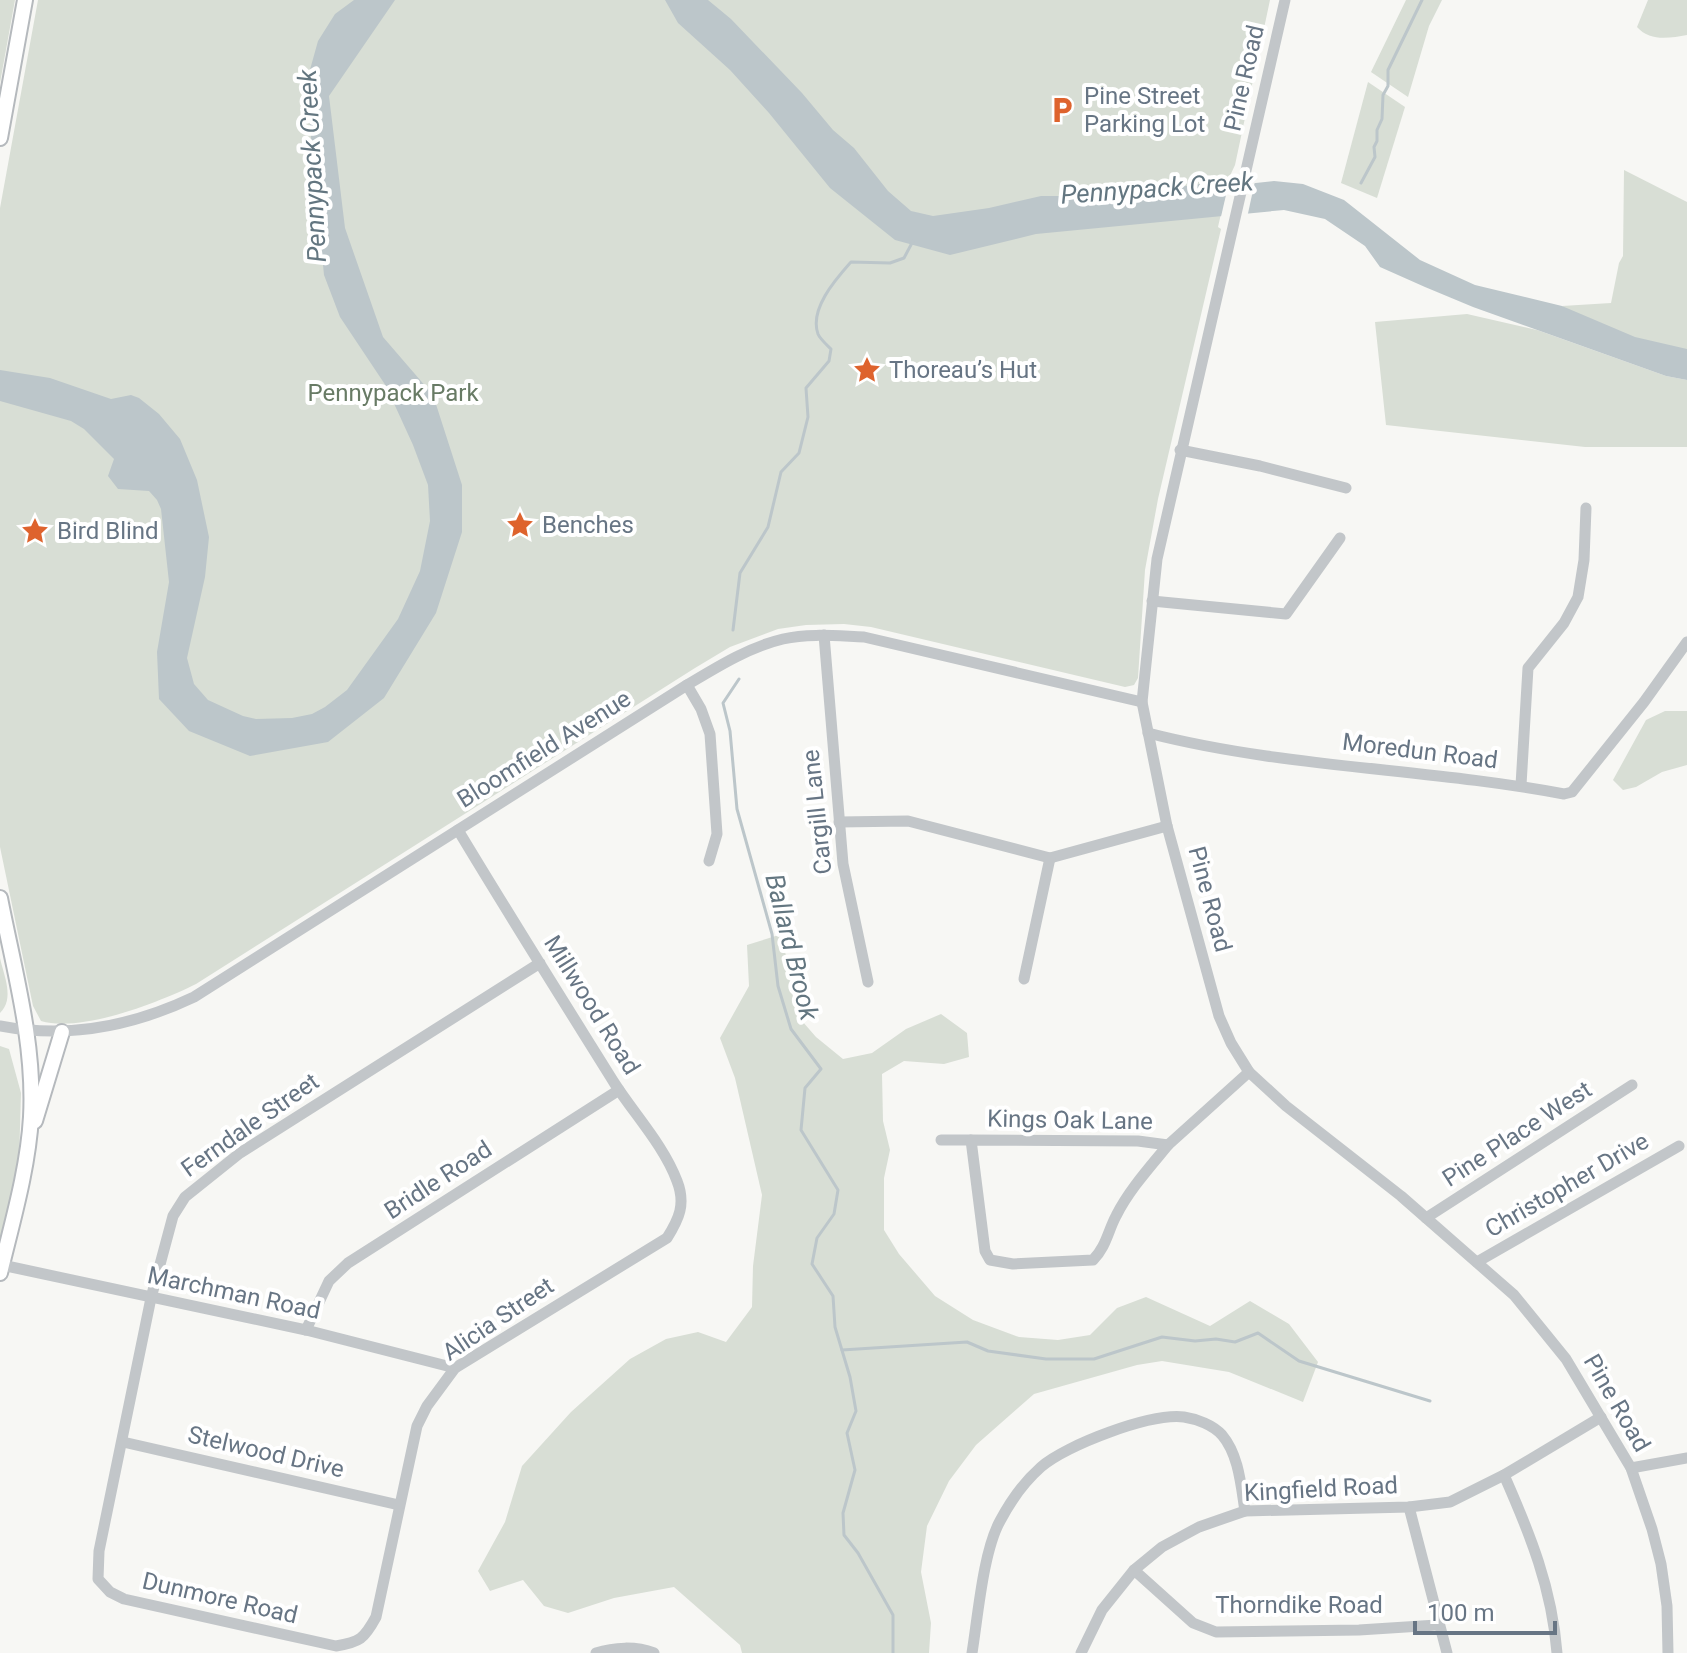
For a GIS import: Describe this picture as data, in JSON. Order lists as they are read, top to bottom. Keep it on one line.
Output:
{"streets":{"street":["Pine Road","Bloomfield Avenue","Moredun Road","Cargill Lane","Millwood Road","Kings Oak Lane","Ferndale Street","Pine Place West","Bridle Road","Christopher Drive","Marchman Road","Alicia Street","Stelwood Drive","Kingfield Road","Dunmore Road","Thorndike Road"]},"crossings":[["Pine Road","Bloomfield Avenue"],["Pine Road","Moredun Road"],["Pine Road","Kings Oak Lane"],["Pine Road","Pine Place West"],["Pine Road","Christopher Drive"],["Pine Road","Kingfield Road"],["Bloomfield Avenue","Cargill Lane"],["Bloomfield Avenue","Millwood Road"],["Millwood Road","Ferndale Street"],["Millwood Road","Bridle Road"],["Millwood Road","Alicia Street"],["Ferndale Street","Marchman Road"],["Ferndale Street","Stelwood Drive"],["Ferndale Street","Dunmore Road"],["Bridle Road","Marchman Road"],["Marchman Road","Alicia Street"],["Alicia Street","Stelwood Drive"],["Alicia Street","Dunmore Road"],["Kingfield Road","Thorndike Road"]],"water":["Pennypack Creek","Ballard Brook"],"parks":["Pennypack Park"],"places":{"parking":["Pine Street Parking Lot"],"place":["Thoreau’s Hut","Benches","Bird Blind"]},"scale_bar":"100 m"}
